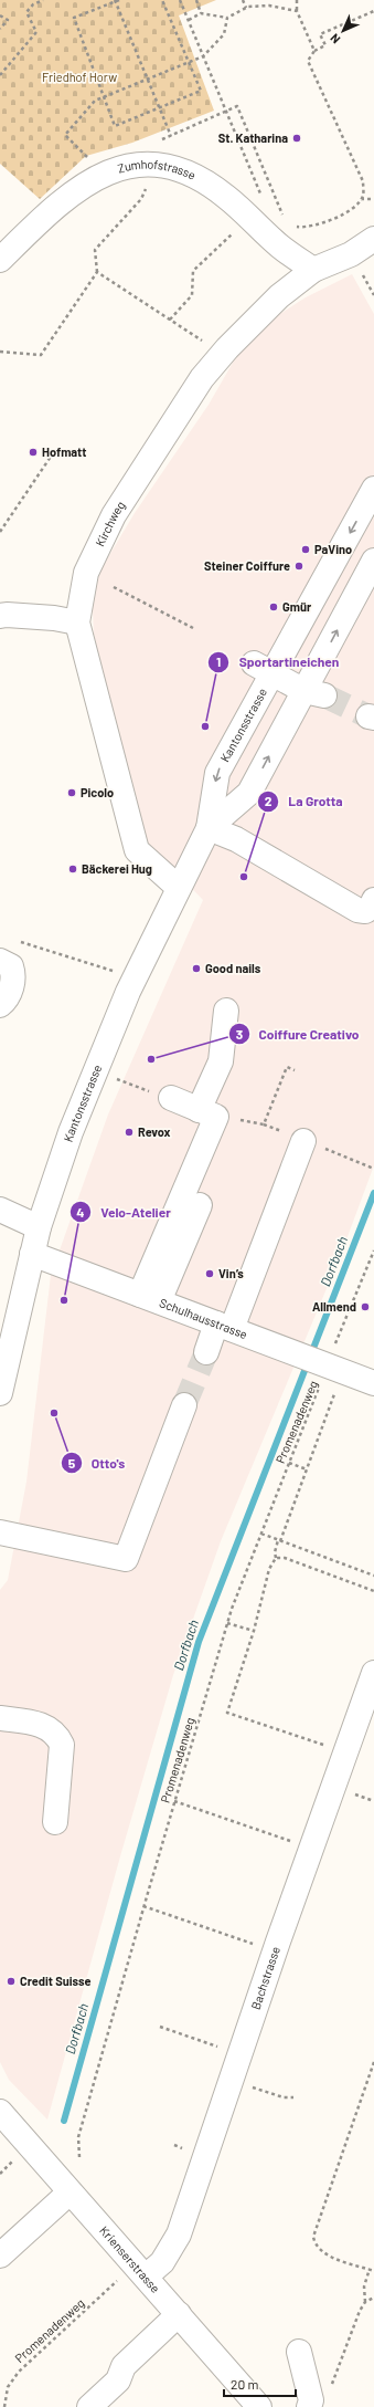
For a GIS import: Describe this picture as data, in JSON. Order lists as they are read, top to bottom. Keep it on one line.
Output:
{"streets":{"street":["Zumhofstrasse","Kirchweg","Kantonsstrasse","Schulhausstrasse","Bachstrasse","Krienserstrasse"],"path":["Promenadenweg"]},"crossings":[["Zumhofstrasse","Kirchweg"],["Kirchweg","Kantonsstrasse"],["Kantonsstrasse","Schulhausstrasse"],["Schulhausstrasse","Promenadenweg"],["Bachstrasse","Krienserstrasse"]],"water":["Dorfbach"],"parks":["Friedhof Horw"],"places":["St. Katharina","Hofmatt","PaVino","Steiner Coiffure","Gmür","Sportartineichen","Picolo","Bäckerei Hug","La Grotta","Good nails","Coiffure Creativo","Revox","Vin‘s","Velo-Atelier","Allmend","Otto's","Credit Suisse"],"scale_bar":"20 m","north":"bottom left"}
